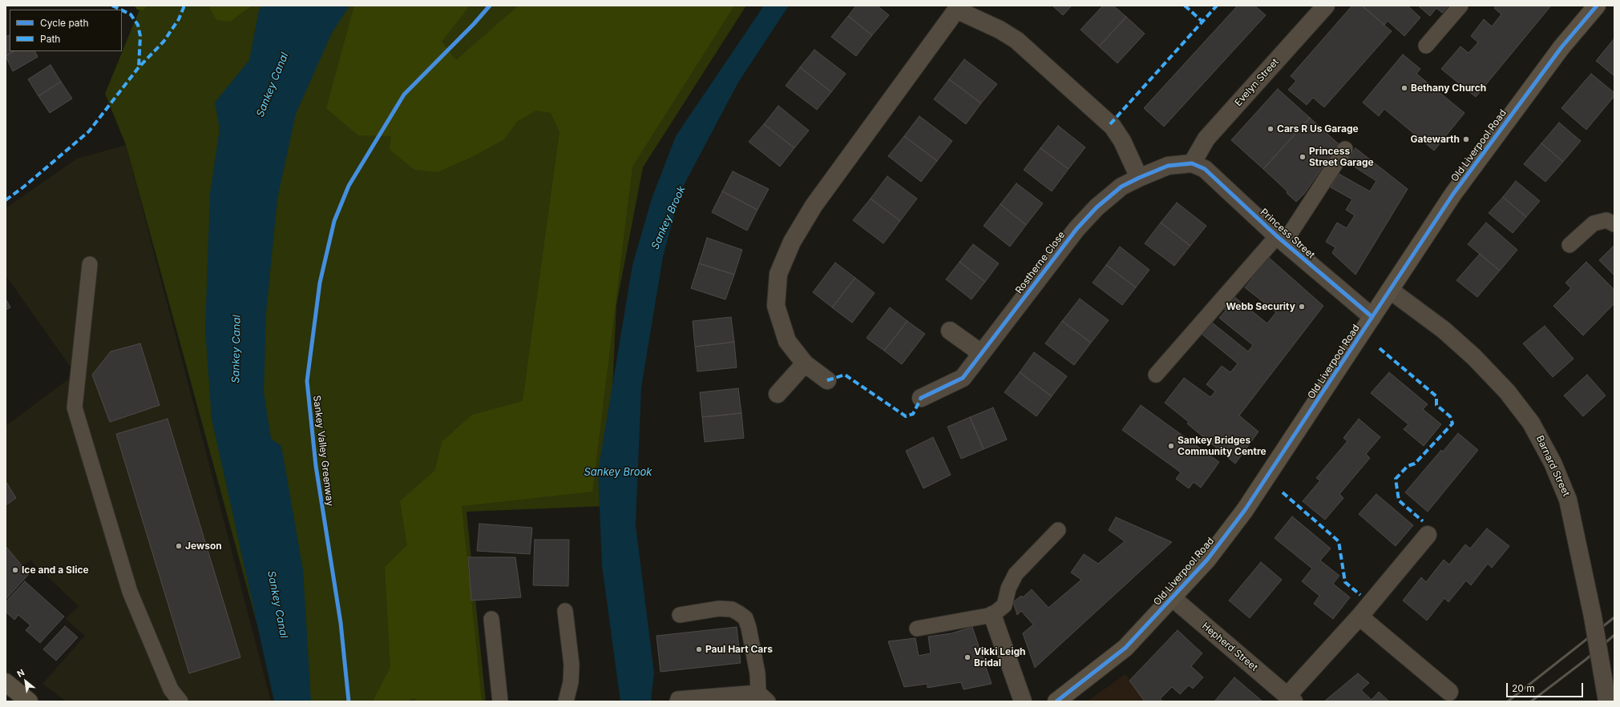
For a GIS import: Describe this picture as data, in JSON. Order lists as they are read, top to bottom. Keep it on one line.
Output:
{"streets":{"street":["Evelyn Street","Old Liverpool Road","Princess Street","Rostherne Close","Barnard Street","Hepherd Street"],"cycle path":["Sankey Valley Greenway"]},"crossings":[["Evelyn Street","Princess Street"],["Evelyn Street","Rostherne Close"],["Old Liverpool Road","Princess Street"],["Old Liverpool Road","Barnard Street"],["Old Liverpool Road","Hepherd Street"],["Princess Street","Rostherne Close"]],"water":["Sankey Canal","Sankey Brook"],"places":["Bethany Church","Cars R Us Garage","Gatewarth","Princess Street Garage","Webb Security","Sankey Bridges Community Centre","Jewson","Ice and a Slice","Paul Hart Cars","Vikki Leigh Bridal"],"legend":["Cycle path","Path"],"scale_bar":"20 m","north":"top left"}
